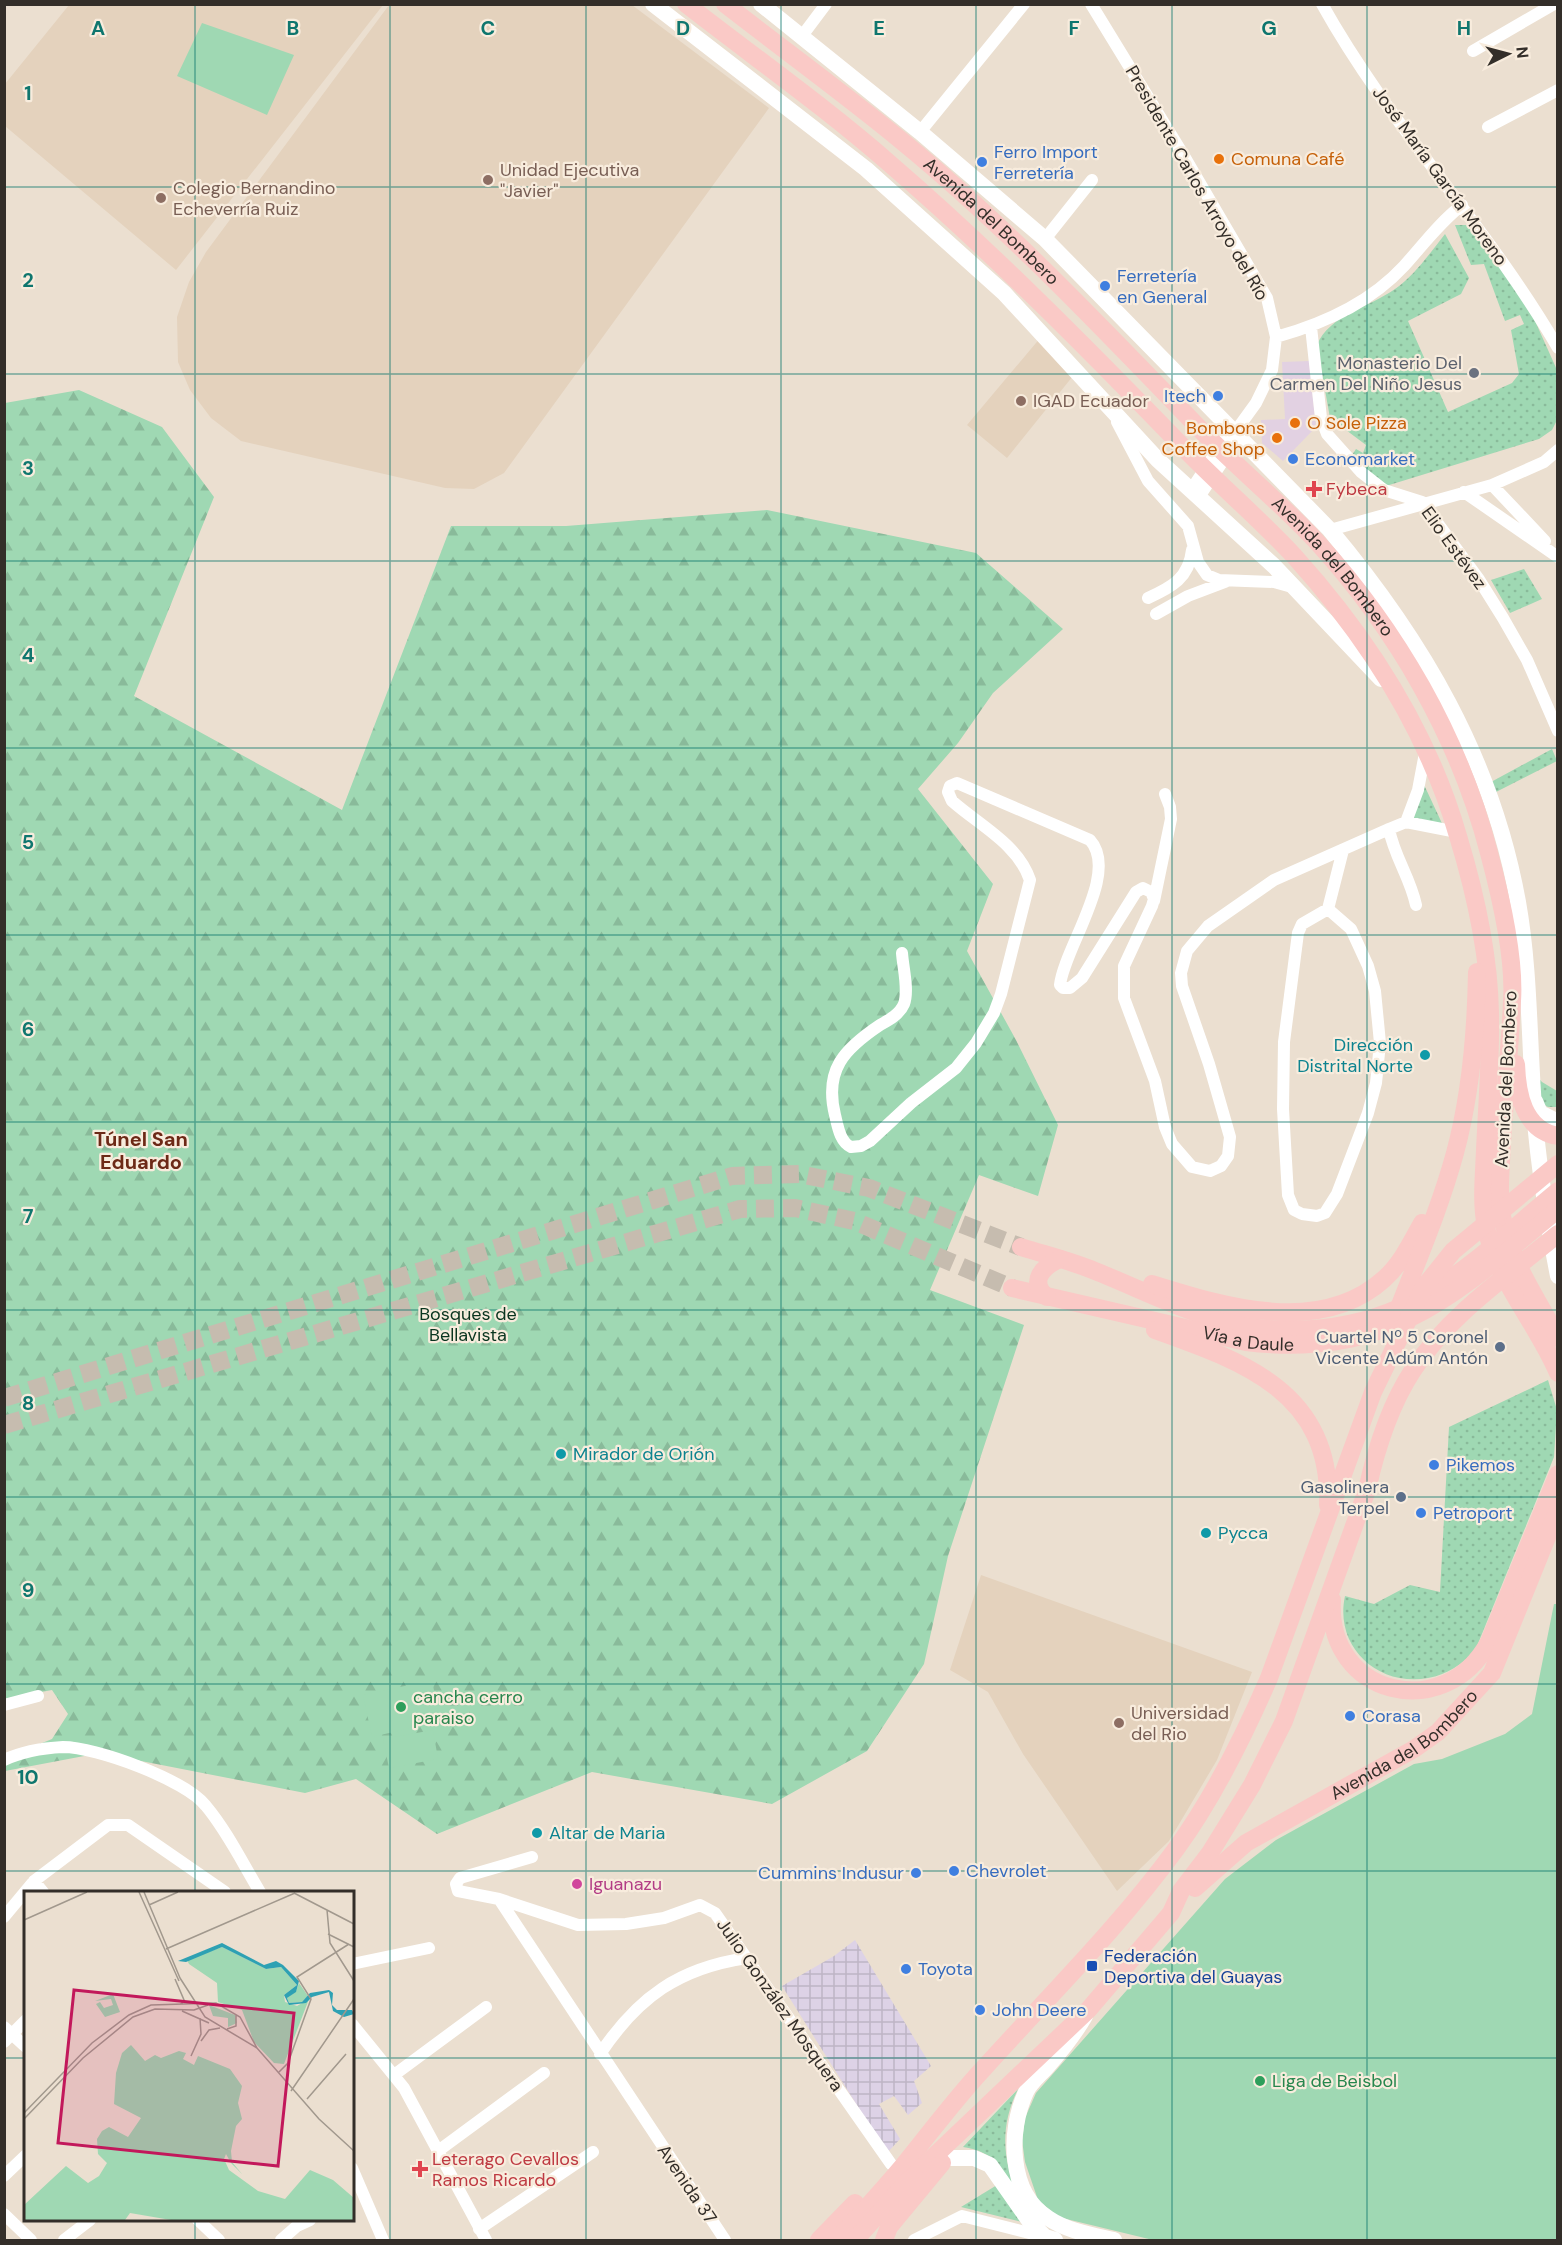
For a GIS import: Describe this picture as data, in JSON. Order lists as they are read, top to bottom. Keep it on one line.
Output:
{"streets":{"main road":["Avenida del Bombero","Vía a Daule"],"street":["José María García Moreno","Presidente Carlos Arroyo del Río","Elio Estévez","Julio González Mosquera","Avenida 37"]},"crossings":[["Presidente Carlos Arroyo del Río","Avenida del Bombero"],["Julio González Mosquera","Avenida 37"]],"districts":["Túnel San Eduardo"],"parks":["Bosques de Bellavista"],"places":{"other":["Comuna Café","Ferro Import Ferretería","Unidad Ejecutiva \"Javier\"","Colegio Bernandino Echeverría Ruiz","Ferretería en General","Monasterio Del Carmen Del Niño Jesus","Itech","IGAD Ecuador","O Sole Pizza","Bombons Coffee Shop","Economarket","Dirección Distrital Norte","Cuartel Nº 5 Coronel Vicente Adúm Antón","Mirador de Orión","Pikemos","Gasolinera Terpel","Petroport","Pycca","cancha cerro paraiso","Corasa","Universidad del Rio","Altar de Maria","Chevrolet","Cummins Indusur","Iguanazu","Toyota","John Deere","Liga de Beisbol"],"health":["Fybeca","Leterago Cevallos Ramos Ricardo"],"transit":["Federación Deportiva del Guayas"]},"north":"right","grid":{"columns":["A","B","C","D","E","F","G","H"],"rows":["1","2","3","4","5","6","7","8","9","10"]}}
